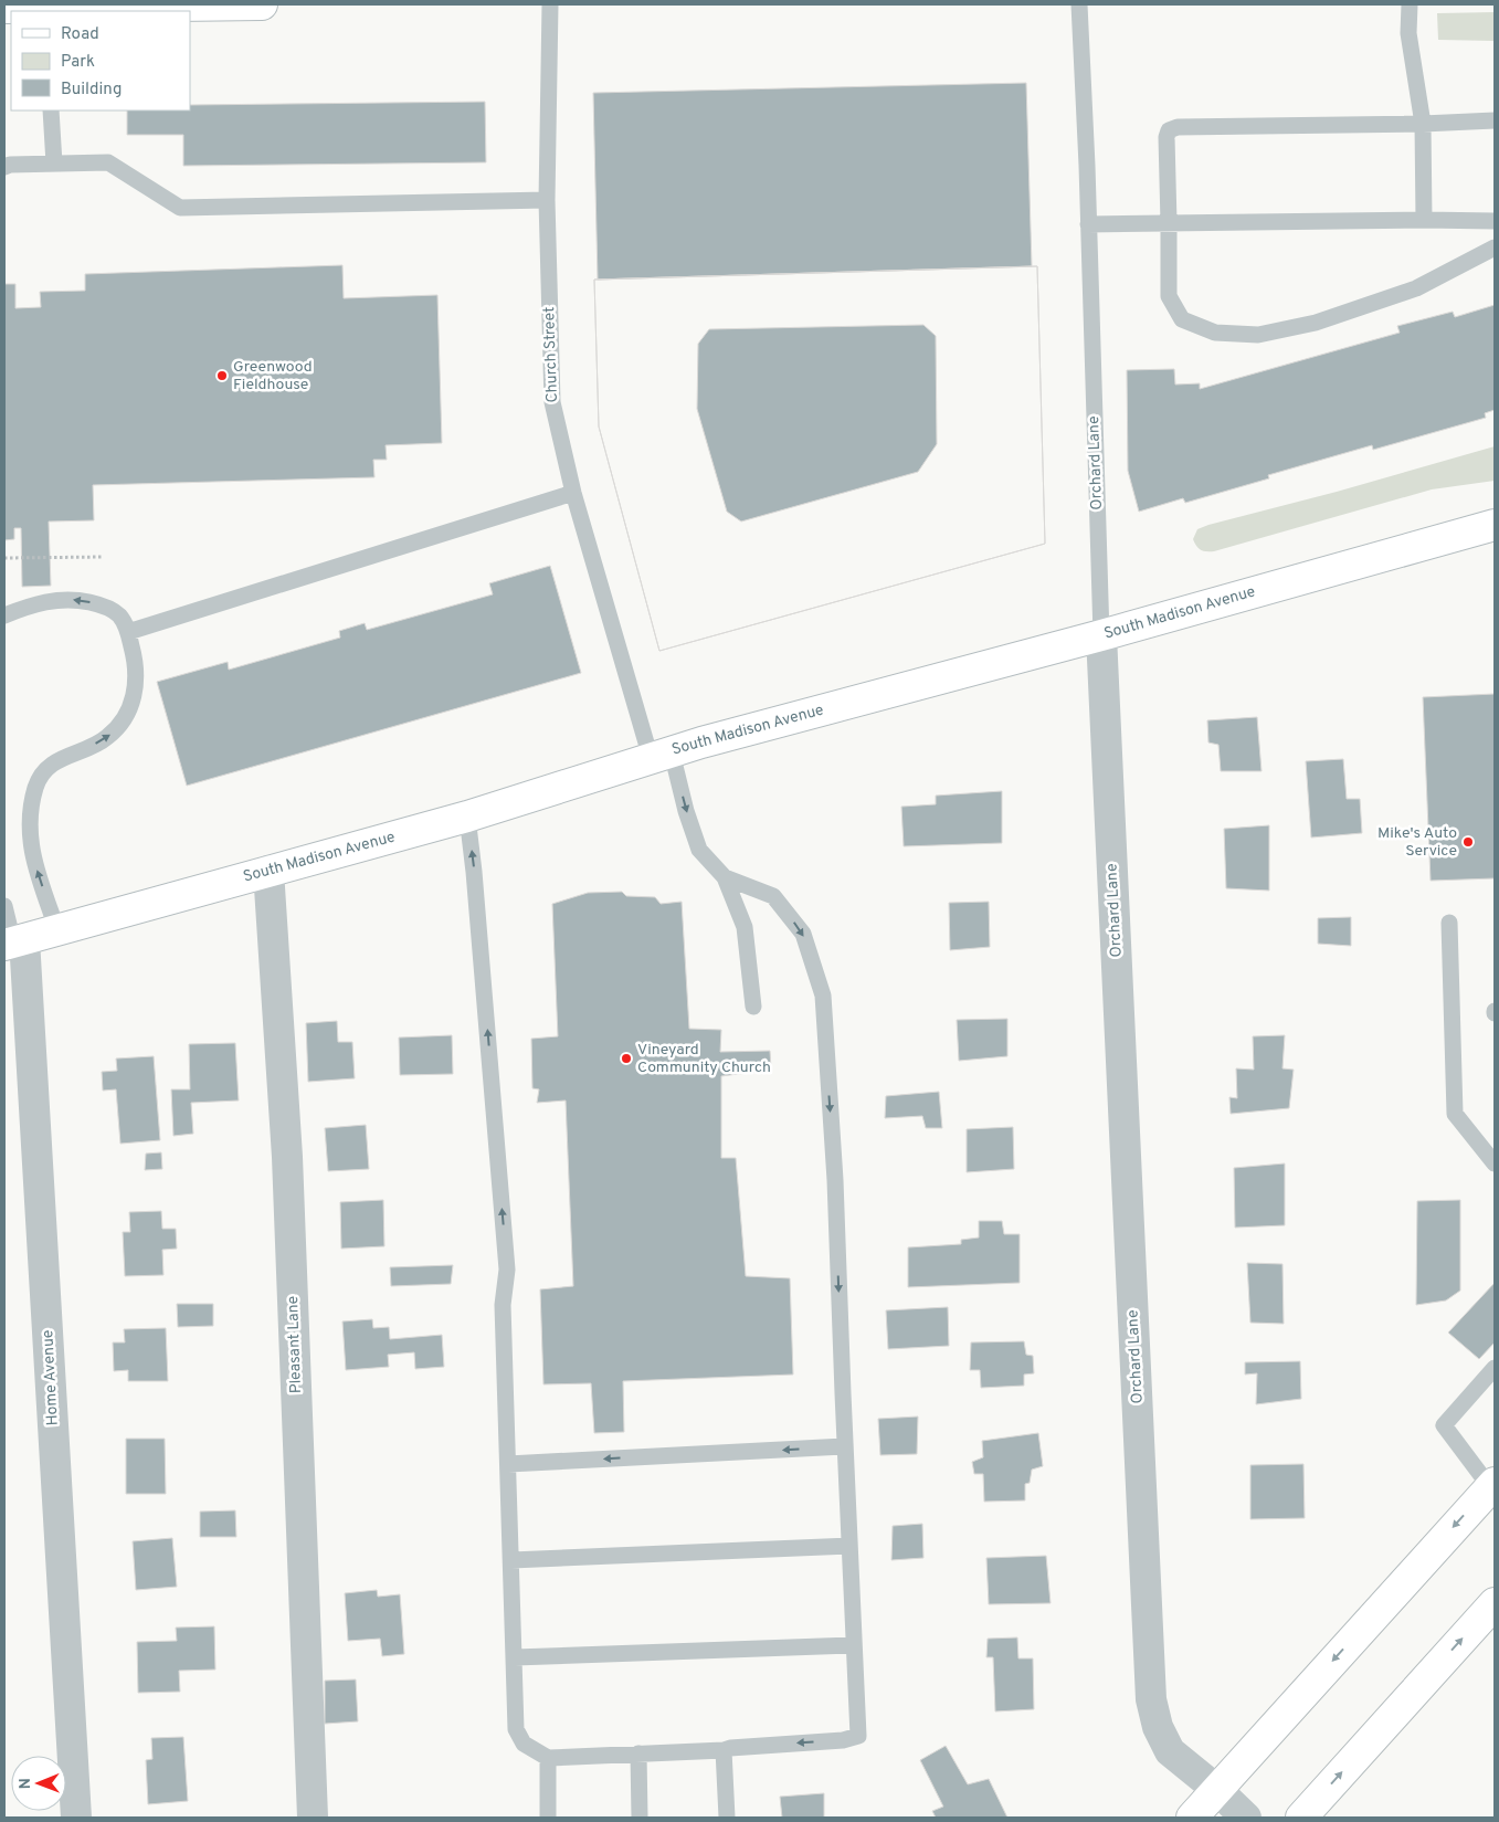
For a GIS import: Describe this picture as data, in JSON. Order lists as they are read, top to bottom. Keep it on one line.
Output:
{"streets":{"main road":["South Madison Avenue"],"street":["Orchard Lane","Pleasant Lane","Home Avenue"],"lane":["Church Street"]},"crossings":[["Church Street","South Madison Avenue"],["Orchard Lane","South Madison Avenue"],["South Madison Avenue","Pleasant Lane"],["South Madison Avenue","Home Avenue"]],"places":["Greenwood Fieldhouse","Mike's Auto Service","Vineyard Community Church"],"legend":["Road","Park","Building"],"north":"left"}
